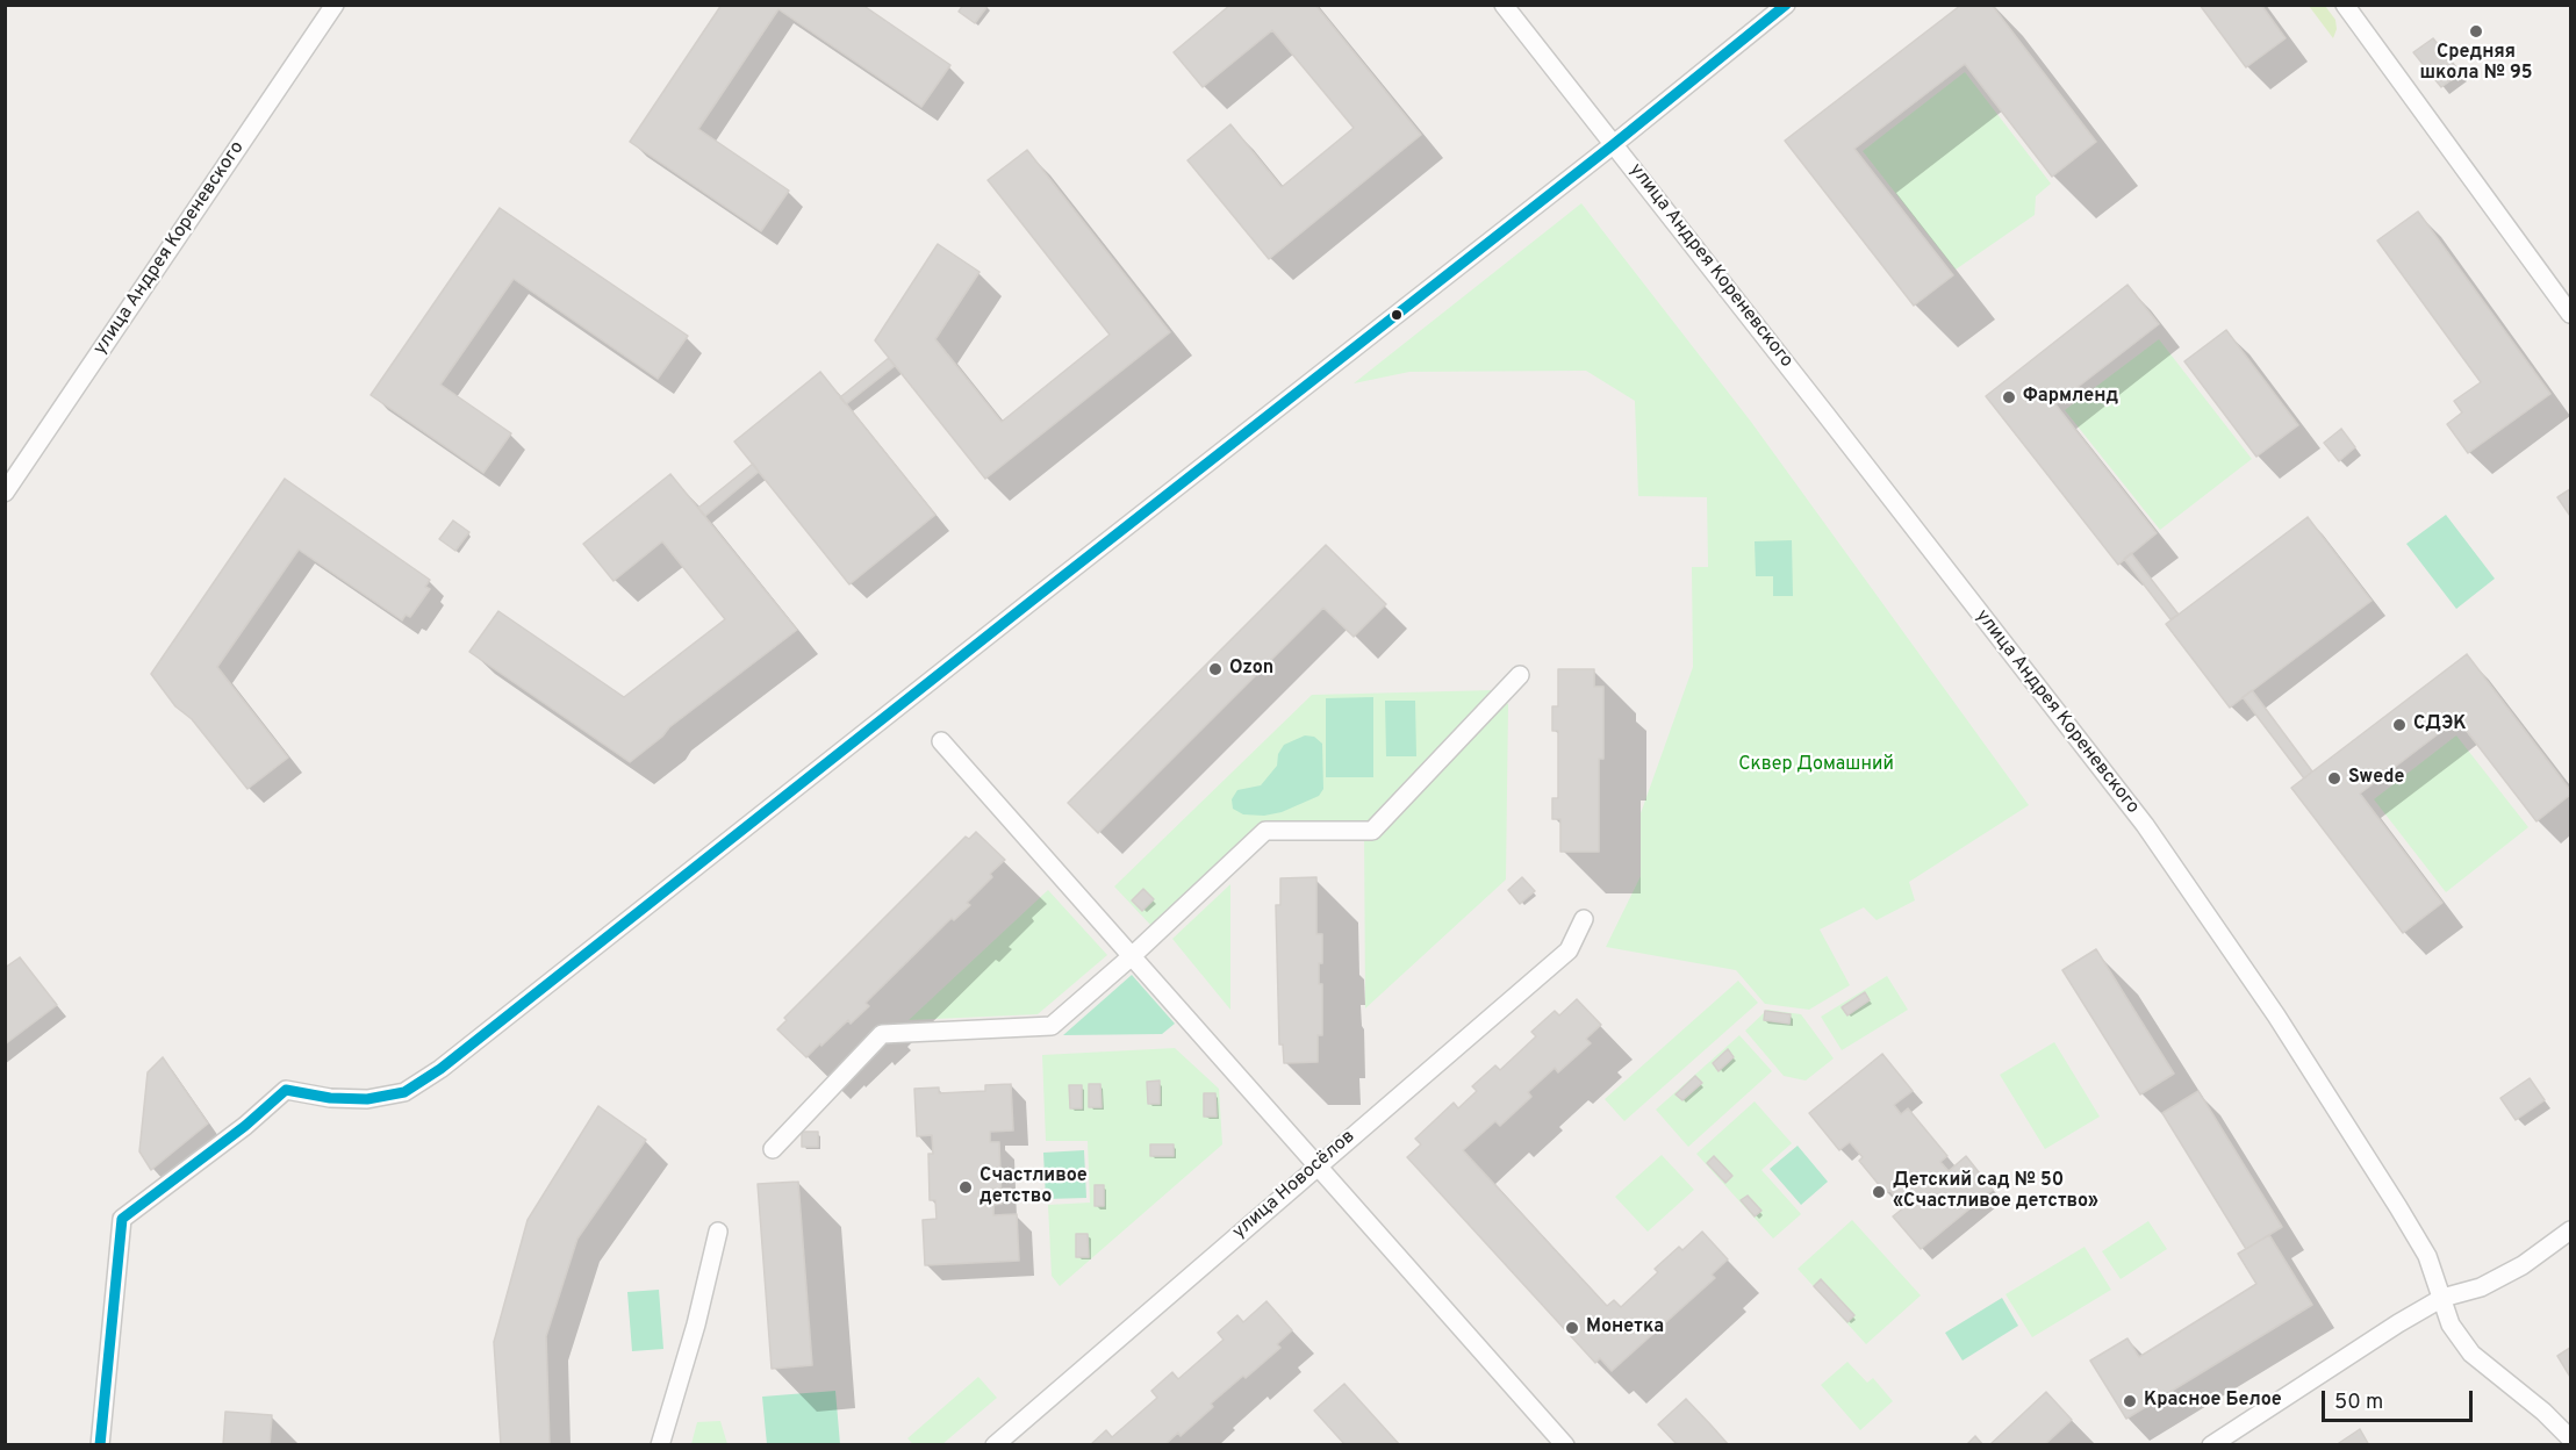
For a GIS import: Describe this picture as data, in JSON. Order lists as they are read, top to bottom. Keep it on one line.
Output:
{"streets":{"street":["улица Андрея Кореневского","улица Новосёлов"]},"parks":["Сквер Домашний"],"places":["Средняя школа № 95","Фармленд","Ozon","СДЭК","Swede","Счастливое детство","Детский сад № 50 «Счастливое детство»","Монетка","Красное Белое"],"scale_bar":"50 m"}
